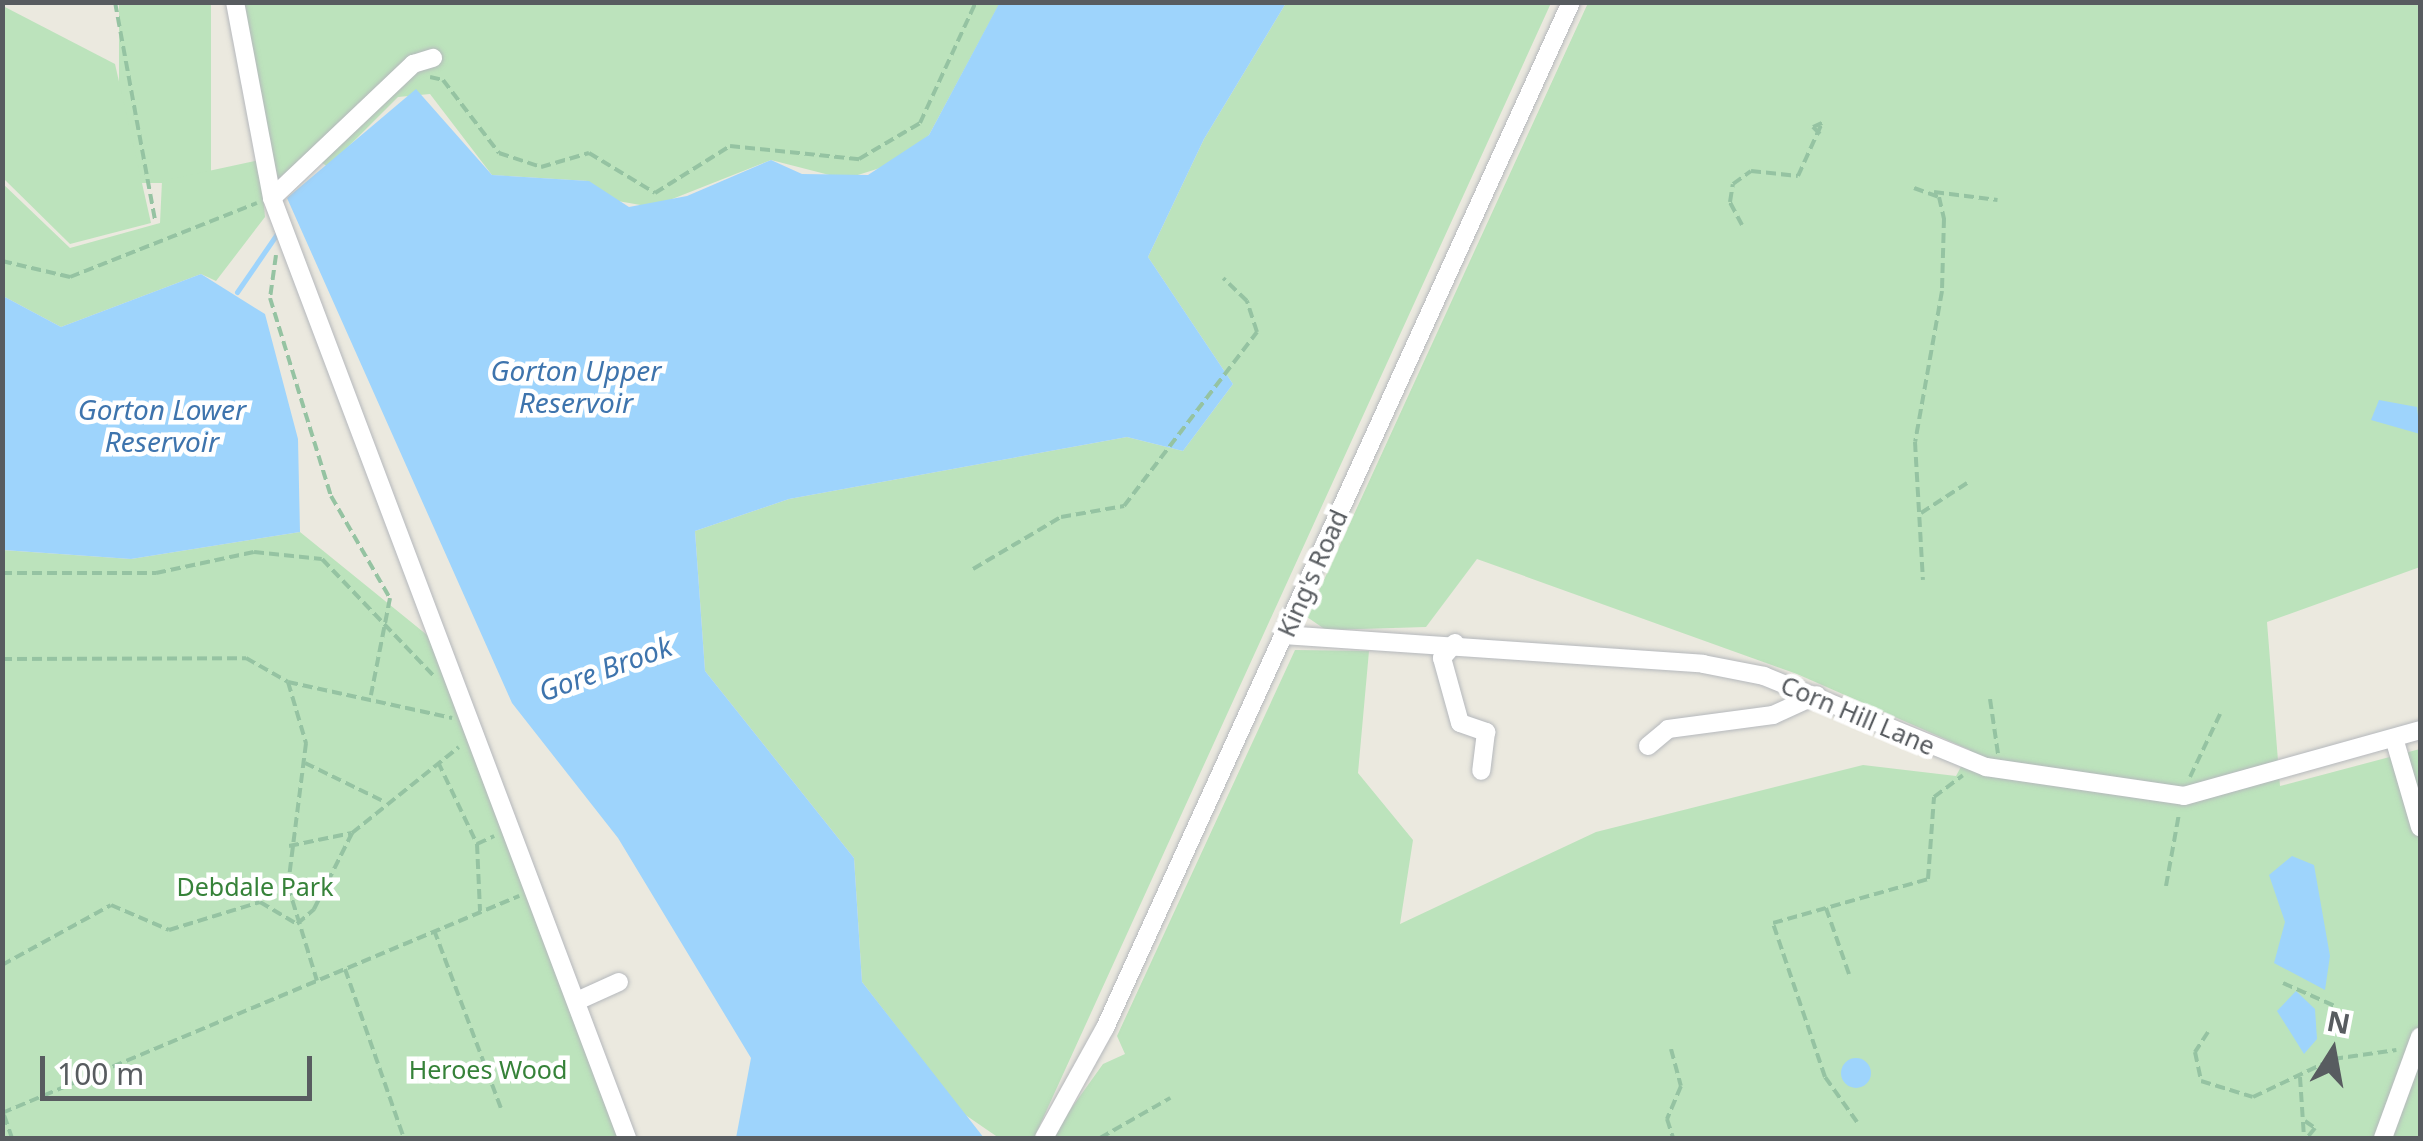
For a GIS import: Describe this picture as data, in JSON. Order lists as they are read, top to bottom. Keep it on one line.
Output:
{"streets":{"street":["King's Road","Corn Hill Lane"]},"crossings":[["King's Road","Corn Hill Lane"]],"water":["Gorton Upper Reservoir","Gorton Lower Reservoir","Gore Brook"],"parks":["Debdale Park","Heroes Wood"],"scale_bar":"100 m","north":"top"}
